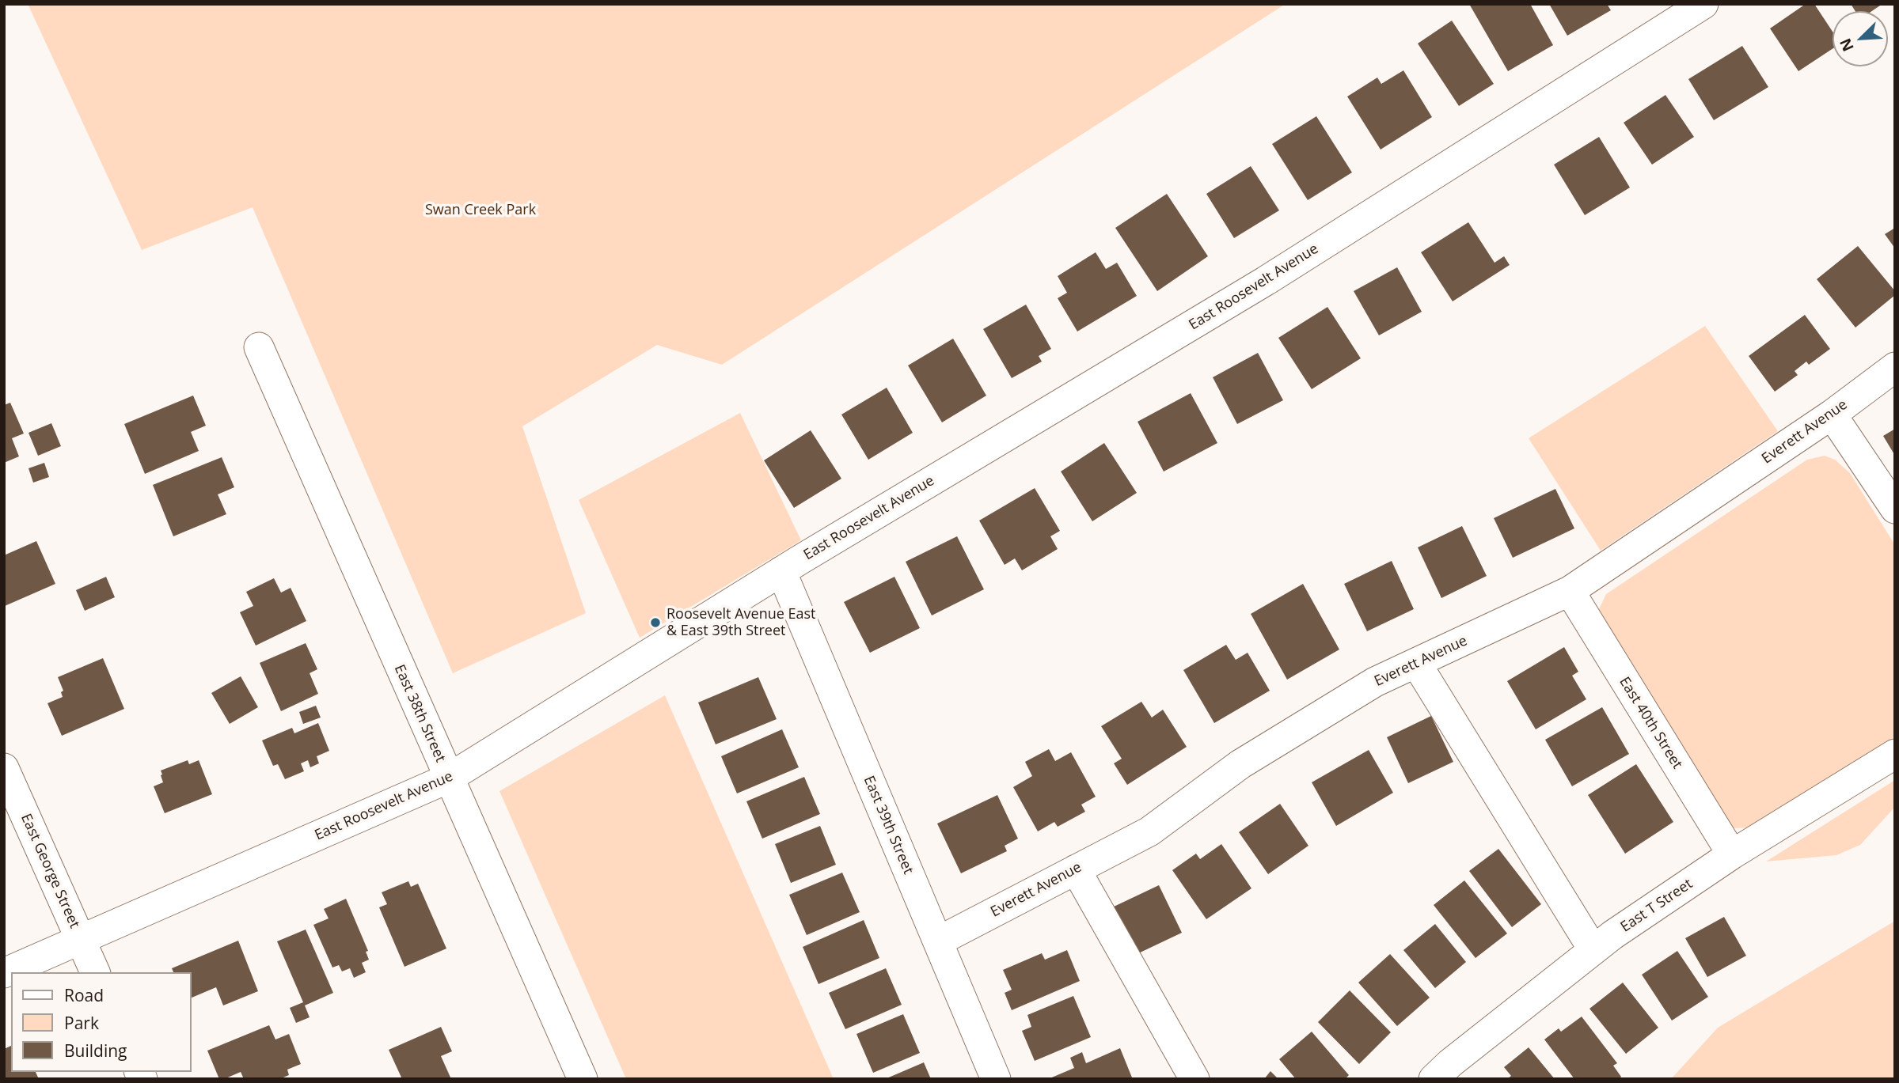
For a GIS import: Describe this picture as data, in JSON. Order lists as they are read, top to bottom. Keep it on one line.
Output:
{"streets":{"street":["East Roosevelt Avenue","Everett Avenue","East 38th Street","East 40th Street","East 39th Street","East George Street","East T Street"]},"crossings":[["East Roosevelt Avenue","East 38th Street"],["East Roosevelt Avenue","East 39th Street"],["East Roosevelt Avenue","East George Street"],["Everett Avenue","East 40th Street"],["Everett Avenue","East 39th Street"],["East 40th Street","East T Street"]],"parks":["Swan Creek Park"],"places":["Roosevelt Avenue East & East 39th Street"],"legend":["Road","Park","Building"],"north":"bottom left"}
